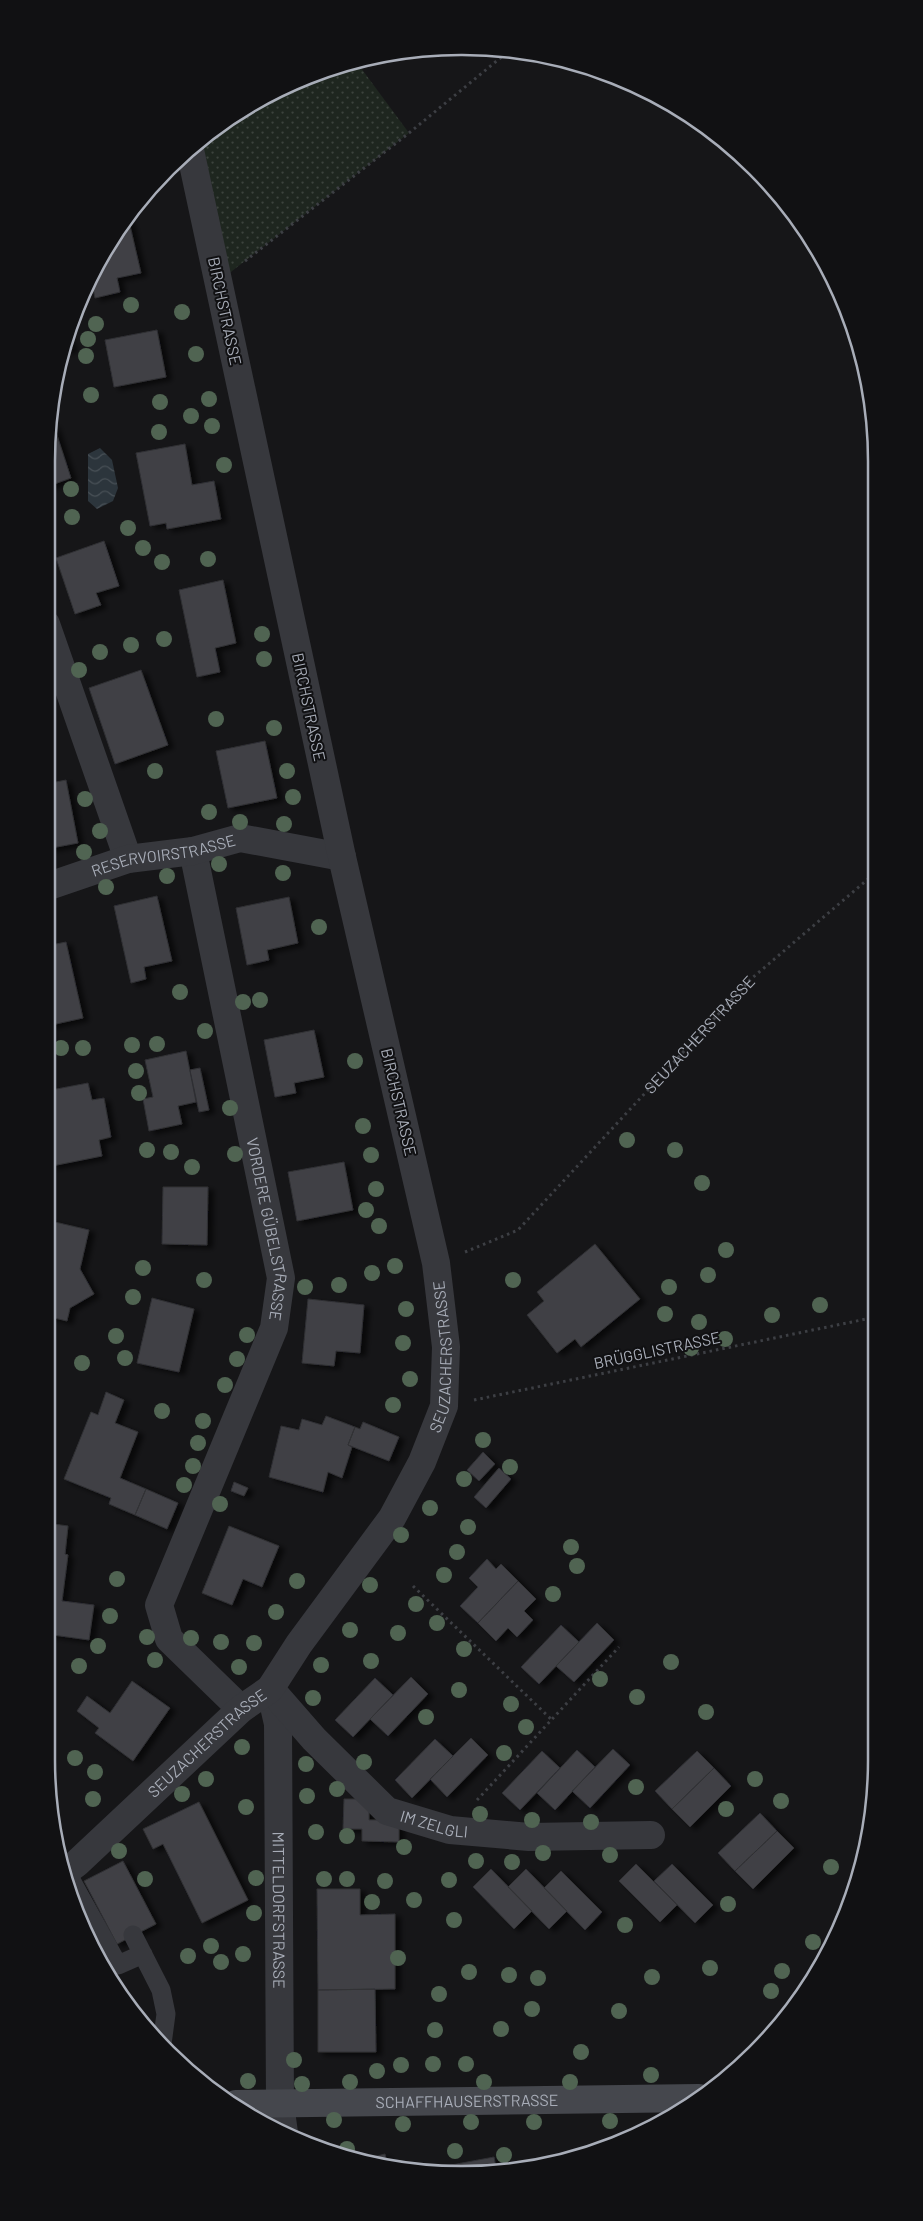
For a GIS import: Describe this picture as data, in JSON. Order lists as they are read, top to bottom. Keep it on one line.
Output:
{"streets":{"street":["BIRCHSTRASSE","RESERVOIRSTRASSE","SEUZACHERSTRASSE","VORDERE GÜBELSTRASSE","IM ZELGLI","MITTELDORFSTRASSE","SCHAFFHAUSERSTRASSE"],"path":["BRÜGGLISTRASSE"]},"crossings":[["BIRCHSTRASSE","RESERVOIRSTRASSE"],["BIRCHSTRASSE","SEUZACHERSTRASSE"],["RESERVOIRSTRASSE","VORDERE GÜBELSTRASSE"],["SEUZACHERSTRASSE","VORDERE GÜBELSTRASSE"],["SEUZACHERSTRASSE","BRÜGGLISTRASSE"],["SEUZACHERSTRASSE","IM ZELGLI"],["SEUZACHERSTRASSE","MITTELDORFSTRASSE"],["IM ZELGLI","MITTELDORFSTRASSE"],["MITTELDORFSTRASSE","SCHAFFHAUSERSTRASSE"]]}
